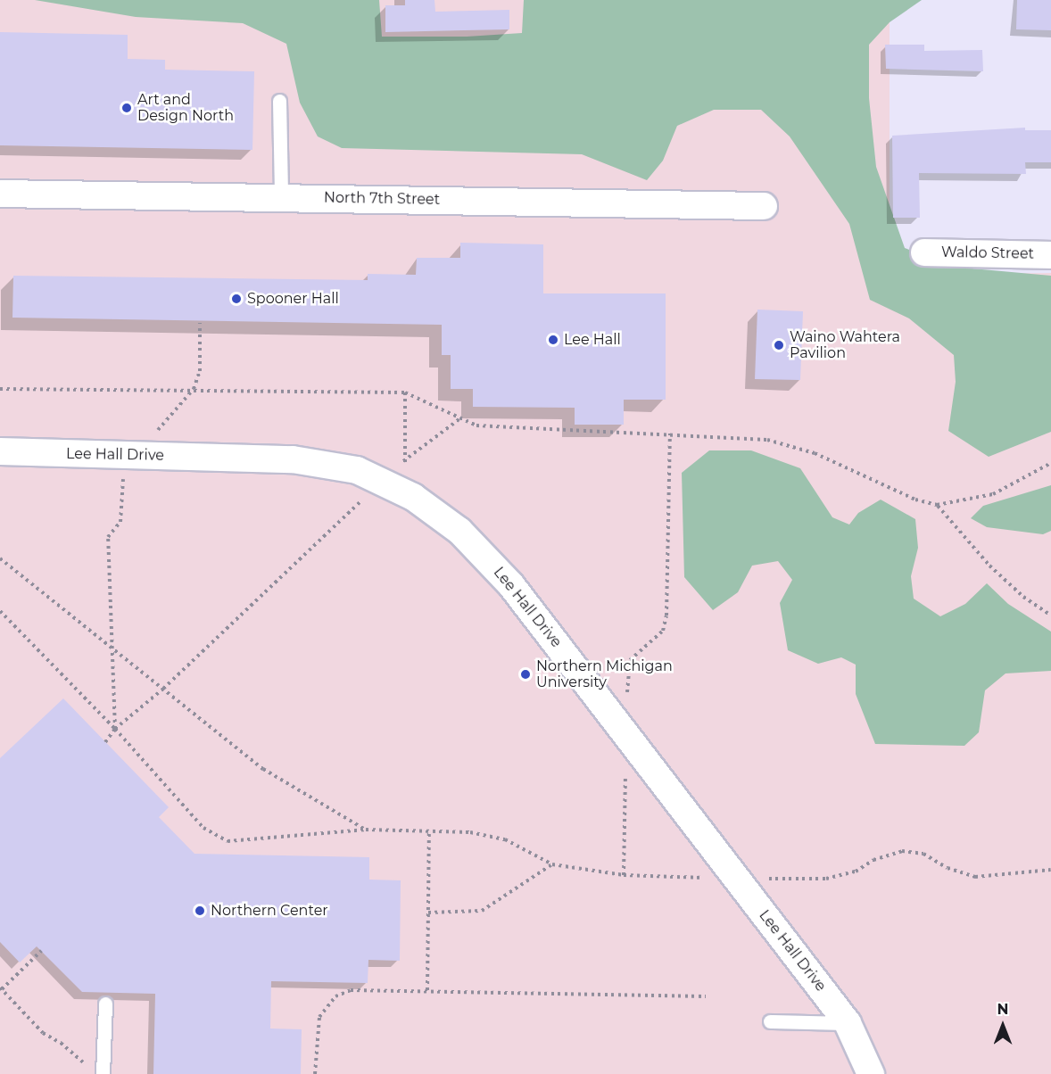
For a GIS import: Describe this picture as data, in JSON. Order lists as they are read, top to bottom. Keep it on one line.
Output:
{"streets":{"street":["North 7th Street","Waldo Street","Lee Hall Drive"]},"places":["Art and Design North","Spooner Hall","Lee Hall","Waino Wahtera Pavilion","Northern Michigan University","Northern Center"],"north":"top"}
